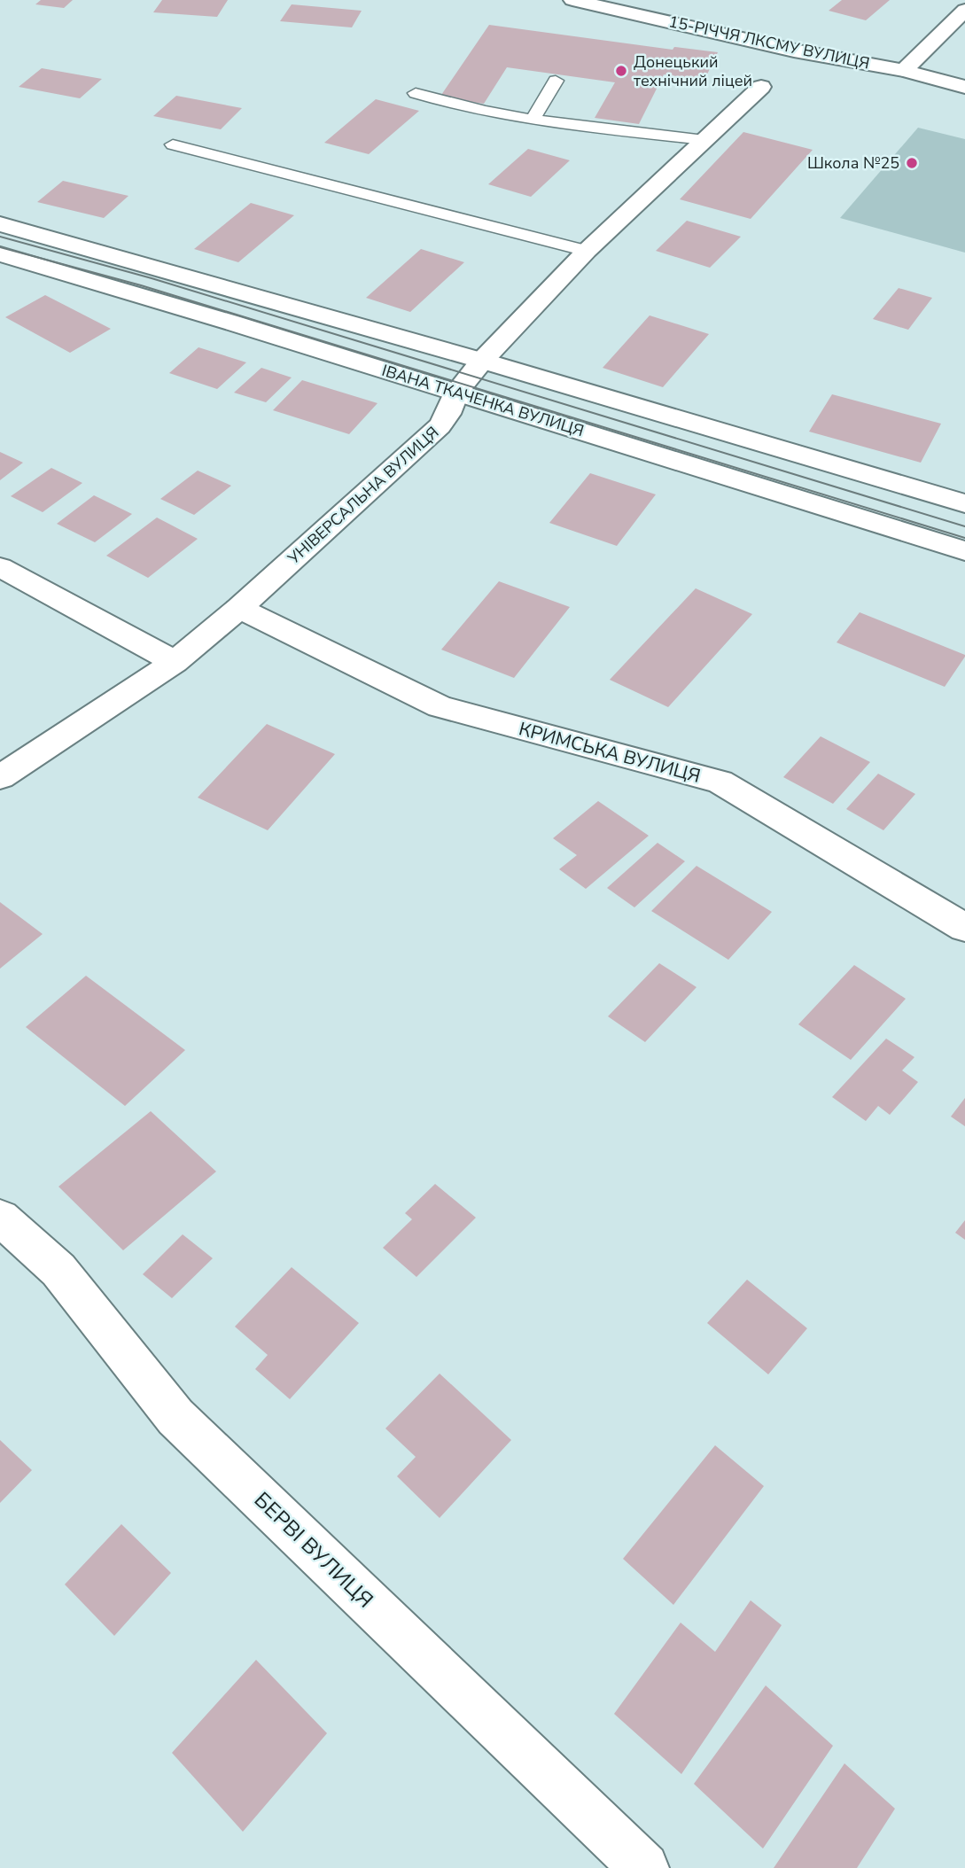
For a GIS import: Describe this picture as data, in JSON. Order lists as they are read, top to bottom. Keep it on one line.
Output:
{"streets":{"street":["15-РІЧЧЯ ЛКСМУ ВУЛИЦЯ","ІВАНА ТКАЧЕНКА ВУЛИЦЯ","УНІВЕРСАЛЬНА ВУЛИЦЯ","КРИМСЬКА ВУЛИЦЯ","БЕРВІ ВУЛИЦЯ"]},"crossings":[["ІВАНА ТКАЧЕНКА ВУЛИЦЯ","УНІВЕРСАЛЬНА ВУЛИЦЯ"],["УНІВЕРСАЛЬНА ВУЛИЦЯ","КРИМСЬКА ВУЛИЦЯ"]],"places":["Донецький технічний ліцей","Школа №25"]}
